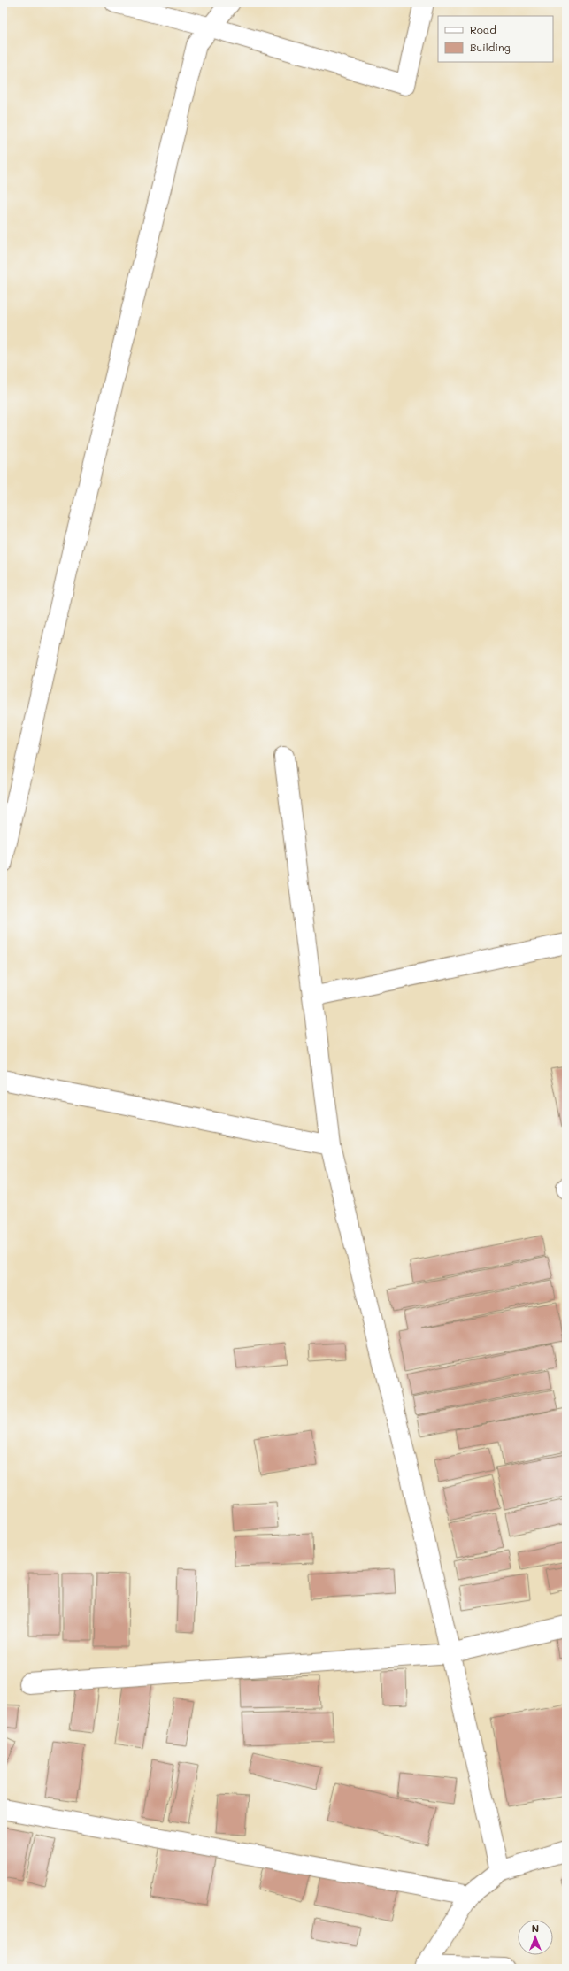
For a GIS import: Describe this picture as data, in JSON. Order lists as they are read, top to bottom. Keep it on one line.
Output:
{"legend":["Road","Building"],"north":"top"}
